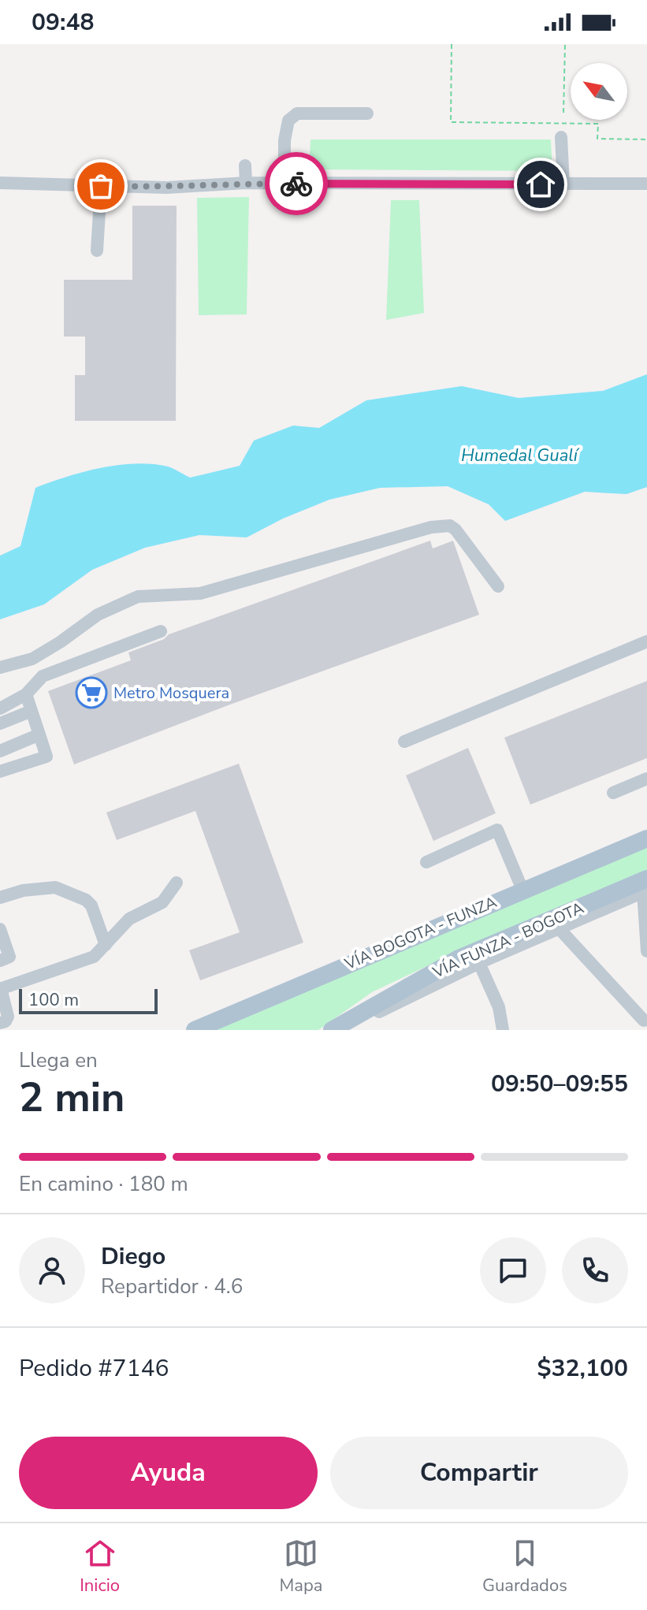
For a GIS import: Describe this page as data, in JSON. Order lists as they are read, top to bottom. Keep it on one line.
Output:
{"streets":{"main road":["VÍA BOGOTA - FUNZA","VÍA FUNZA - BOGOTA"]},"water":["Humedal Gualí"],"places":{"supermarket":["Metro Mosquera"]},"scale_bar":"100 m","north":"top left","page":{"status":"09:48","scale":"100 m","heading":["2 min","Llega en","09:50–09:55"],"panel":["Diego","Repartidor · 4.6","Pedido #7146","$32,100"],"bar":"En camino · 180 m","buttons":["Ayuda","Compartir"],"tabs":["Inicio","Mapa","Guardados"]}}
